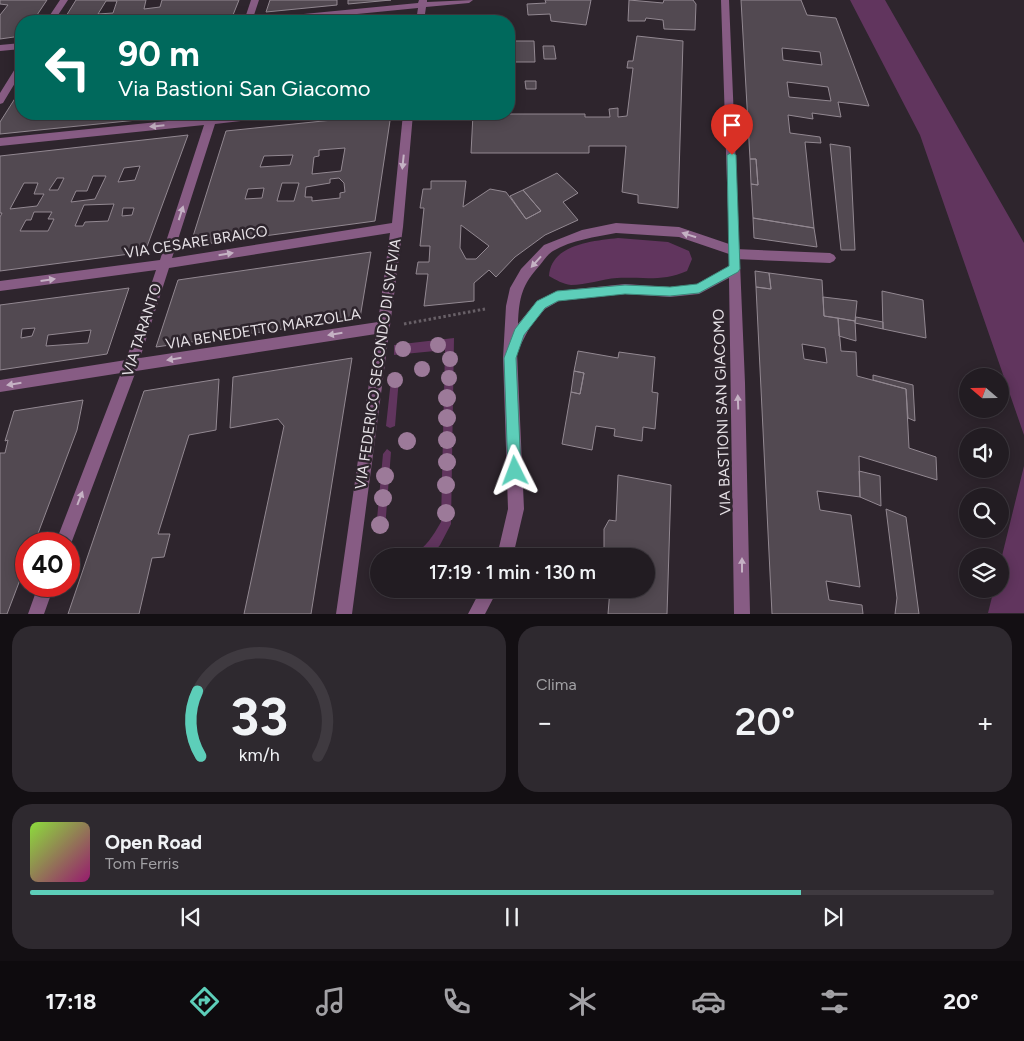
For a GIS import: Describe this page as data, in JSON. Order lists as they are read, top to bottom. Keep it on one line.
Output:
{"streets":{"street":["VIA CESARE BRAICO","VIA BENEDETTO MARZOLLA","VIA TARANTO","VIA FEDERICO SECONDO DI SVEVIA","VIA BASTIONI SAN GIACOMO"]},"crossings":[["VIA CESARE BRAICO","VIA TARANTO"],["VIA CESARE BRAICO","VIA FEDERICO SECONDO DI SVEVIA"],["VIA BENEDETTO MARZOLLA","VIA TARANTO"],["VIA BENEDETTO MARZOLLA","VIA FEDERICO SECONDO DI SVEVIA"]],"one_way":["VIA CESARE BRAICO","VIA BENEDETTO MARZOLLA","VIA TARANTO","VIA BASTIONI SAN GIACOMO"],"north":"left","page":{"turn":["90 m","Via Bastioni San Giacomo"],"limit":"40","trip":"17:19 · 1 min · 130 m","tile":"Clima","heat":["−","20°","+"],"song":["Open Road","Tom Ferris"],"tabs":["17:18","20°"],"gauge":["33","km/h"]}}
